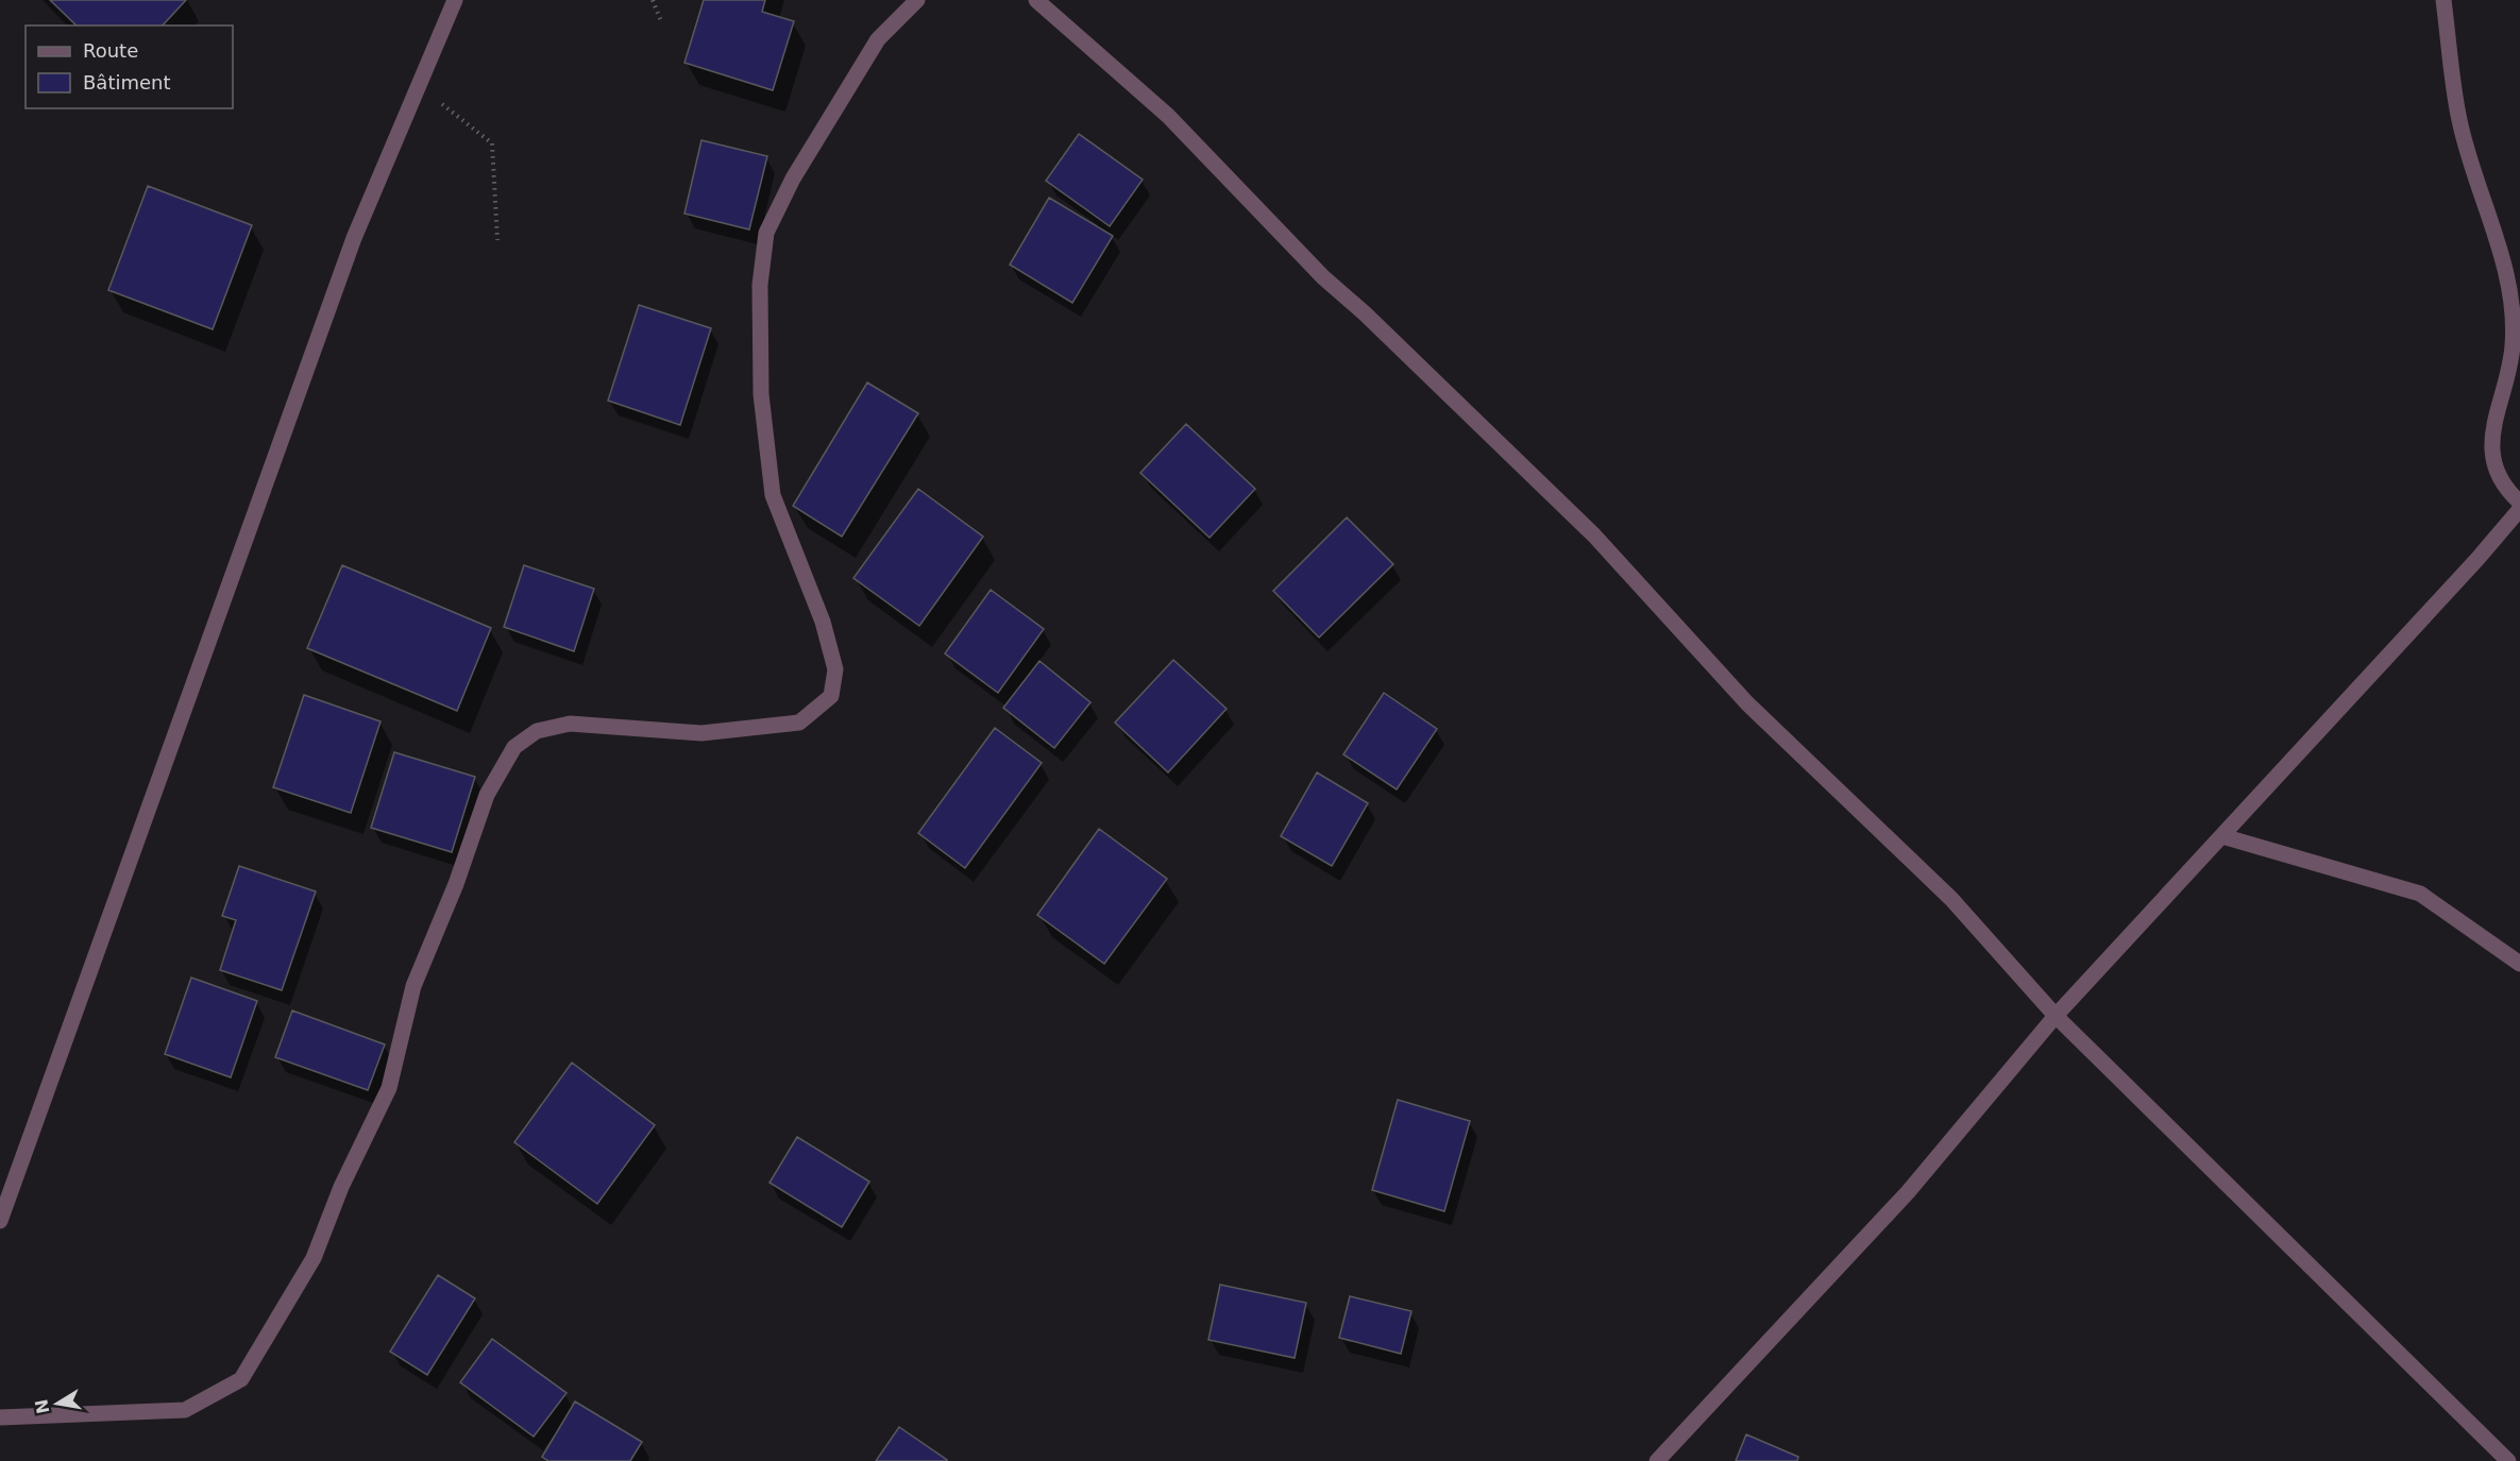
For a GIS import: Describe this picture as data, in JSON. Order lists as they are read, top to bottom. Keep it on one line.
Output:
{"legend":["Route","Bâtiment"],"north":"left"}
